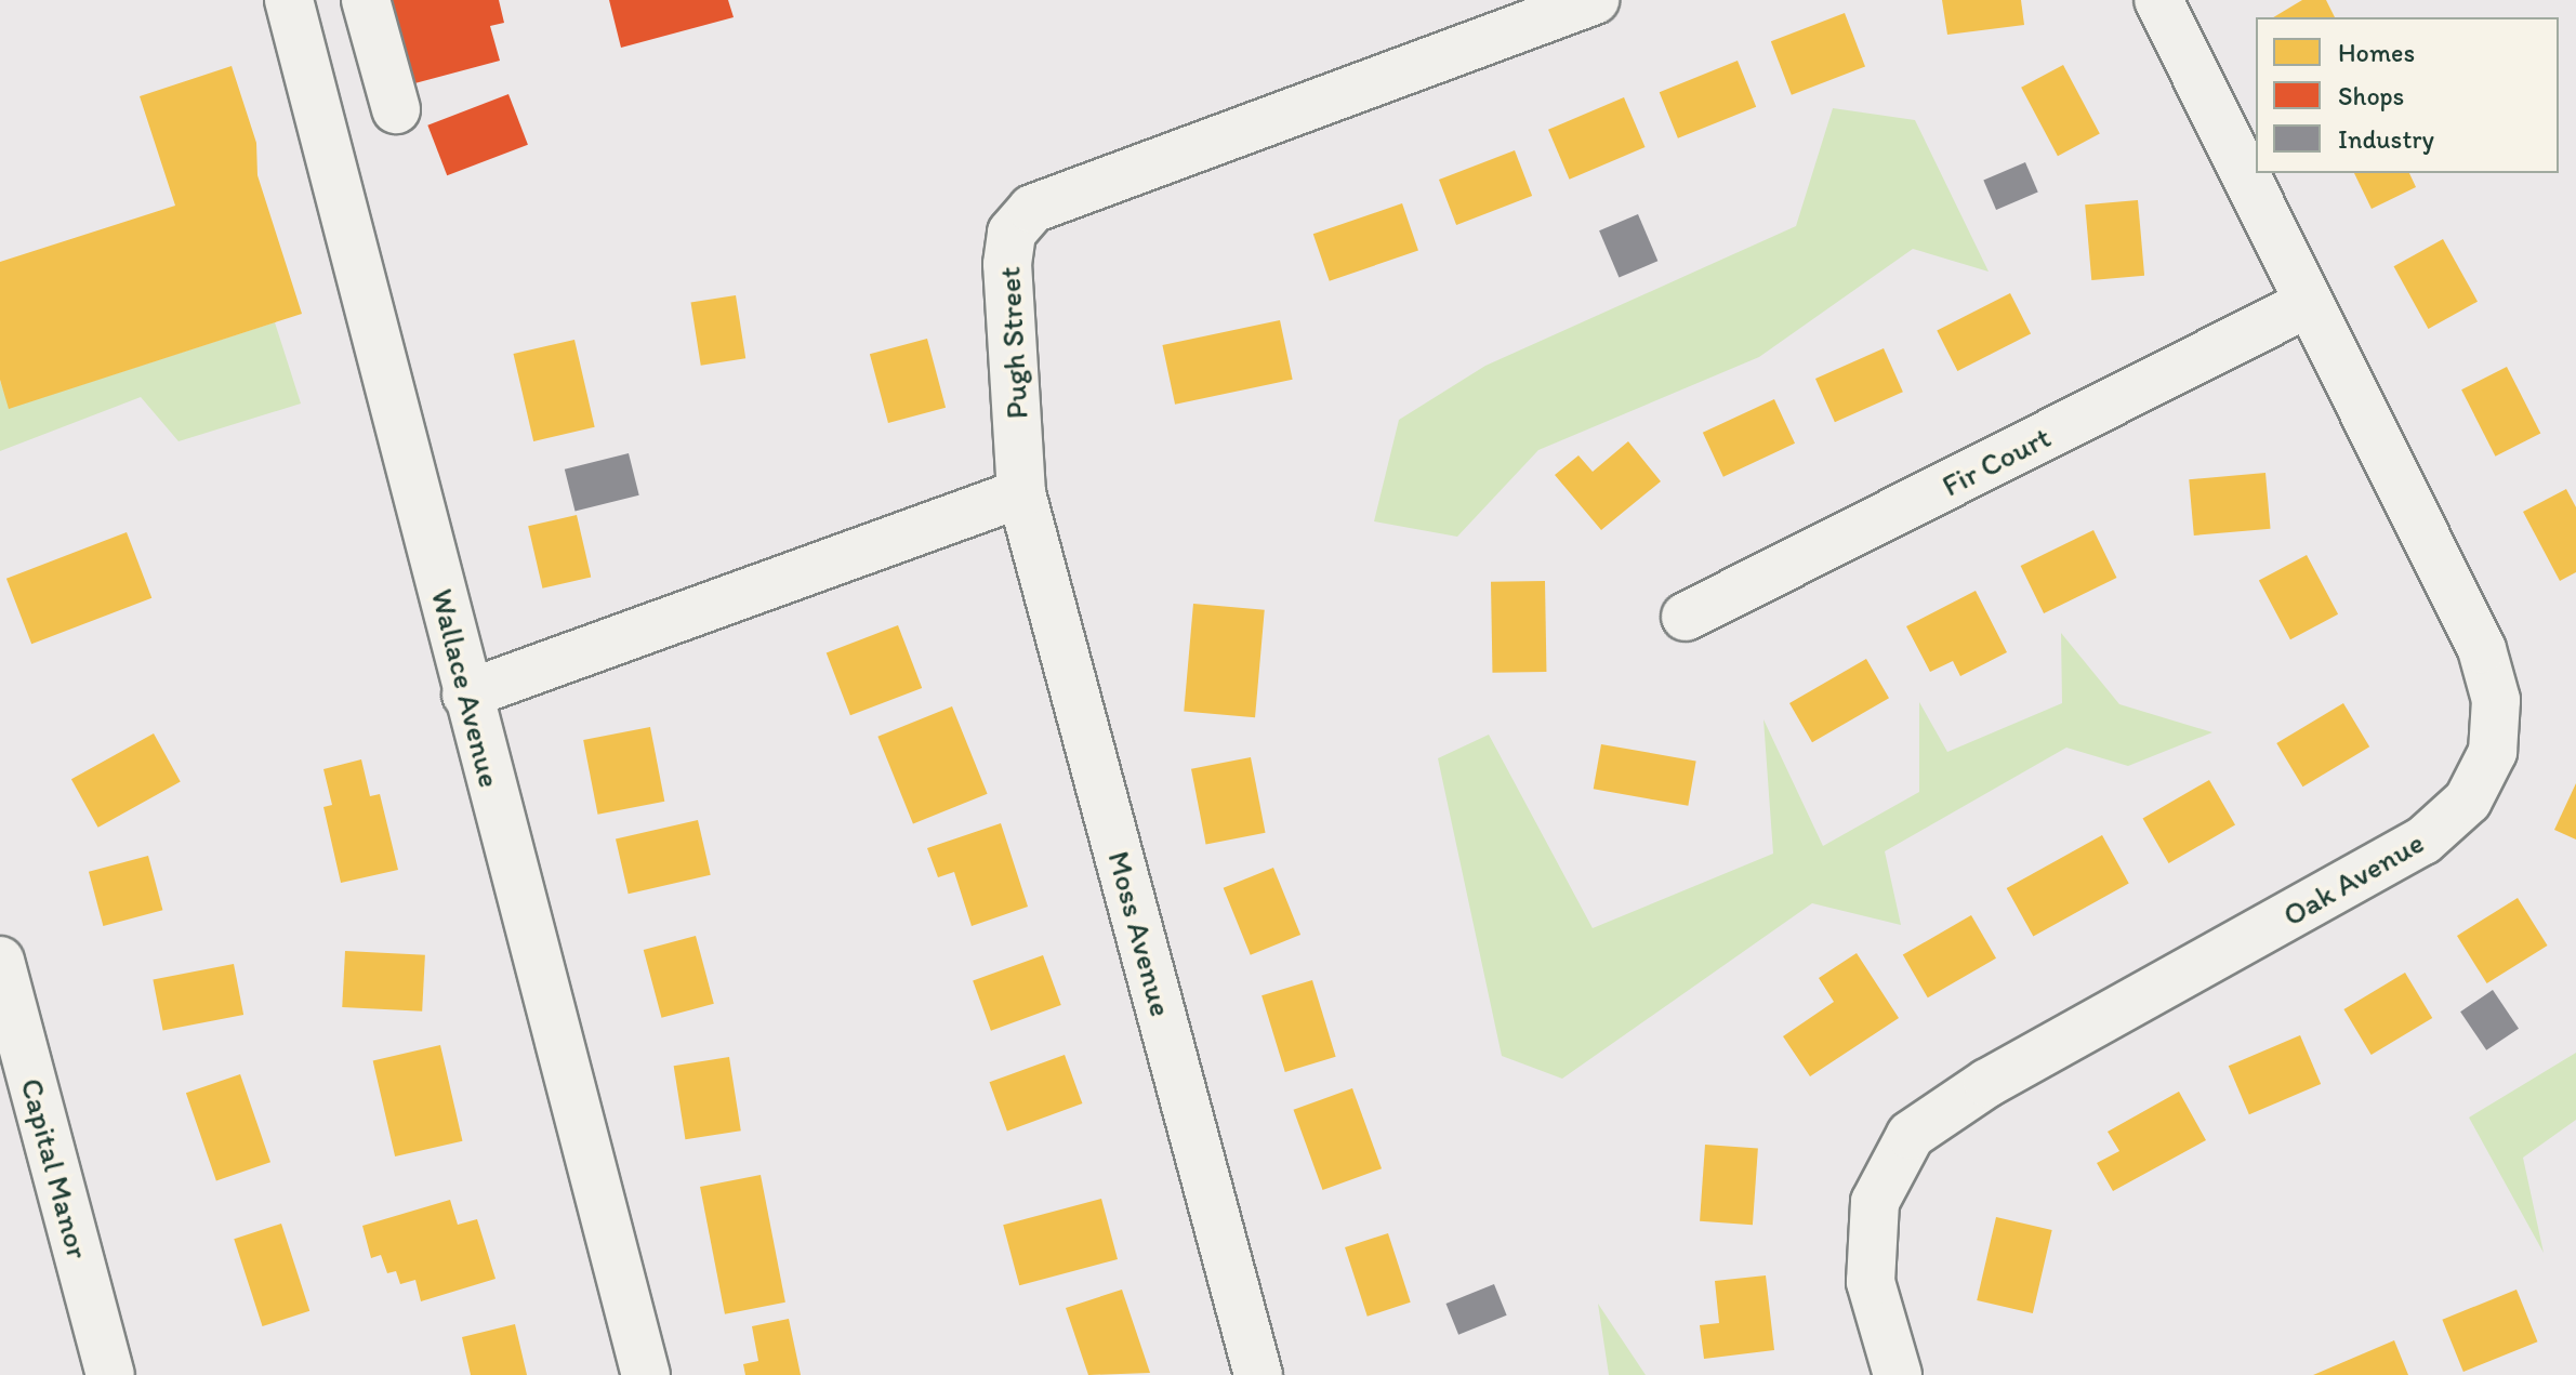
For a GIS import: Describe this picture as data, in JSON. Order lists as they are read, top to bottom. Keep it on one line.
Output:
{"streets":{"street":["Pugh Street","Fir Court","Wallace Avenue","Oak Avenue","Moss Avenue","Capital Manor"]},"crossings":[["Pugh Street","Moss Avenue"],["Fir Court","Oak Avenue"]],"legend":["Homes","Shops","Industry"]}
